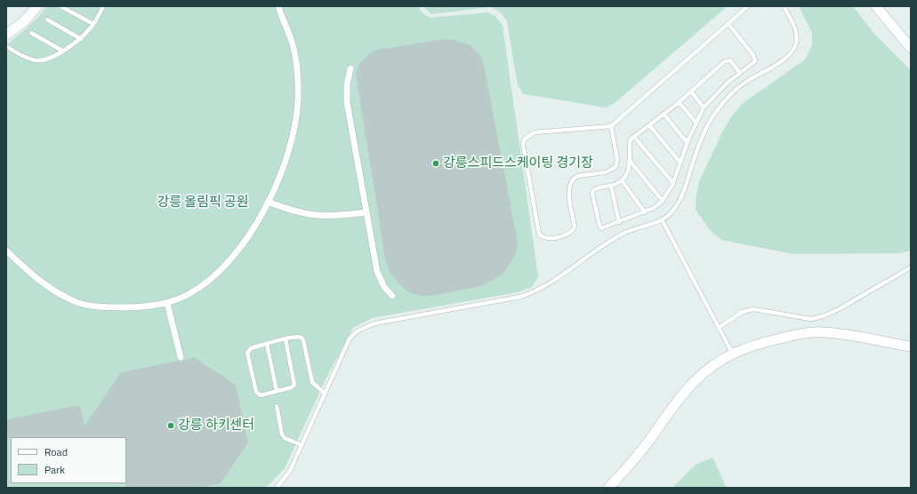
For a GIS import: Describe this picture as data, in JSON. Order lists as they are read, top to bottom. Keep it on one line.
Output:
{"parks":["강릉 올림픽 공원"],"places":["강릉스피드스케이팅 경기장","강릉 하키센터"],"legend":["Road","Park"]}
